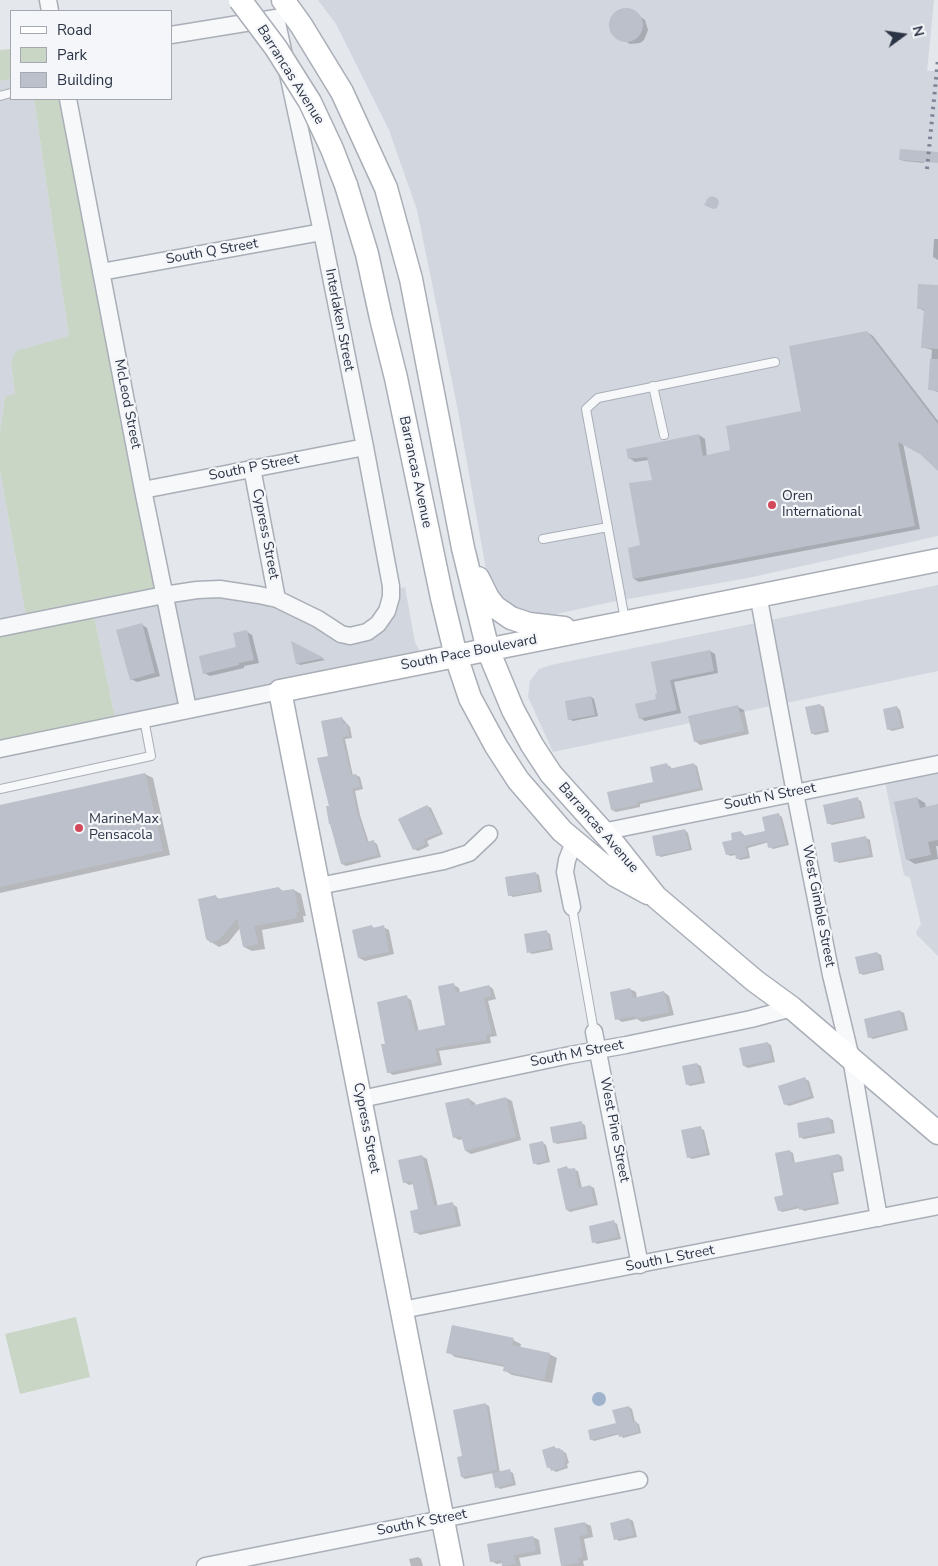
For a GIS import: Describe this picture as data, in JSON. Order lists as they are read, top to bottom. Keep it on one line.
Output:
{"streets":{"main road":["Barrancas Avenue","Cypress Street","South Pace Boulevard"],"street":["South Q Street","Interlaken Street","McLeod Street","South P Street","South N Street","West Gimble Street","South M Street","West Pine Street","South L Street","South K Street"]},"crossings":[["Barrancas Avenue","Interlaken Street"],["Barrancas Avenue","South Pace Boulevard"],["Barrancas Avenue","South N Street"],["Barrancas Avenue","West Gimble Street"],["Barrancas Avenue","South M Street"],["South Q Street","Interlaken Street"],["South Q Street","McLeod Street"],["Interlaken Street","South P Street"],["Interlaken Street","Cypress Street"],["McLeod Street","South P Street"],["McLeod Street","South Pace Boulevard"],["South P Street","Cypress Street"],["Cypress Street","South Pace Boulevard"],["Cypress Street","South M Street"],["Cypress Street","South L Street"],["Cypress Street","South K Street"],["South Pace Boulevard","West Gimble Street"],["South N Street","West Gimble Street"],["West Gimble Street","South L Street"],["South M Street","West Pine Street"],["West Pine Street","South L Street"]],"places":["Oren International","MarineMax Pensacola"],"legend":["Road","Park","Building"],"north":"right"}
